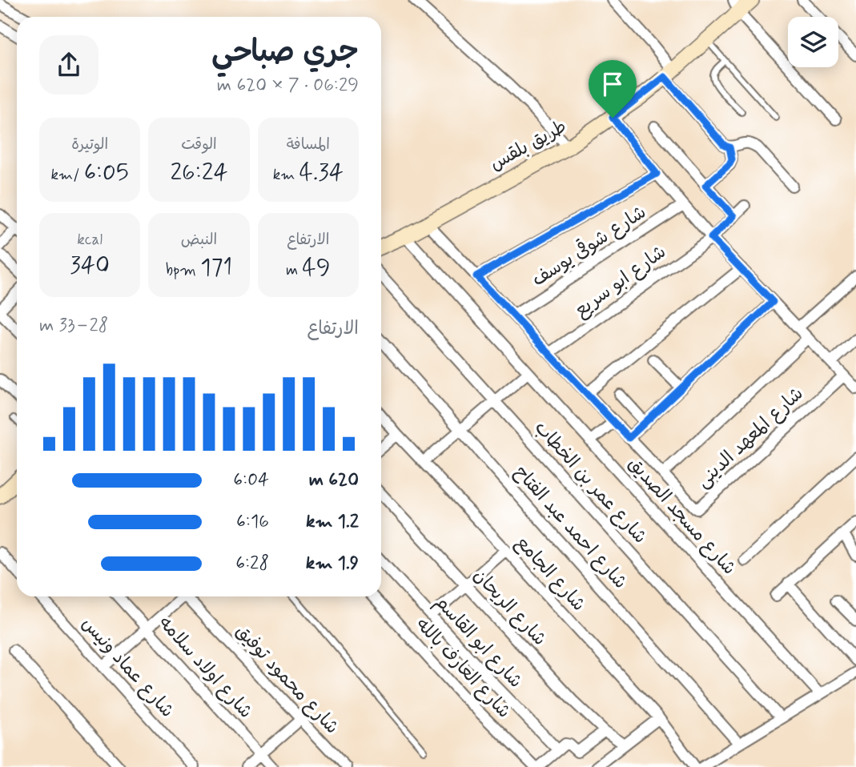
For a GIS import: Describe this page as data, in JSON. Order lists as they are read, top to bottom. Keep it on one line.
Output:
{"streets":{"main road":["طريق بلقس"],"street":["شارع شوقى يوسف","شارع ابو سريع","شارع المعهد الدينى","شارع عمر بن الخطاب","شارع مسجد الصديق","شارع احمد عبد الفتاح","شارع الجامع","شارع الريحان","شارع ابو القاسم","شارع عماد ونيس","شارع اولاد سلامه","شارع العارف بالله","شارع محمود توفيق"]},"crossings":[["طريق بلقس","شارع المعهد الدينى"],["طريق بلقس","شارع مسجد الصديق"],["شارع شوقى يوسف","شارع المعهد الدينى"],["شارع ابو سريع","شارع المعهد الدينى"]],"page":{"heading":["جري صباحي","06:29 · 7 × 620 m"],"stats":[["المسافة","4.34 km"],["الوقت","26:24"],["الوتيرة","6:05 /km"],["الارتفاع","49 m"],["النبض","171 bpm"],["kcal","340"]],"chart":["الارتفاع","28–33 m"],"list":[{"name":"620 m","note":"6:04"},{"name":"1.2 km","note":"6:16"},{"name":"1.9 km","note":"6:28"}]}}
